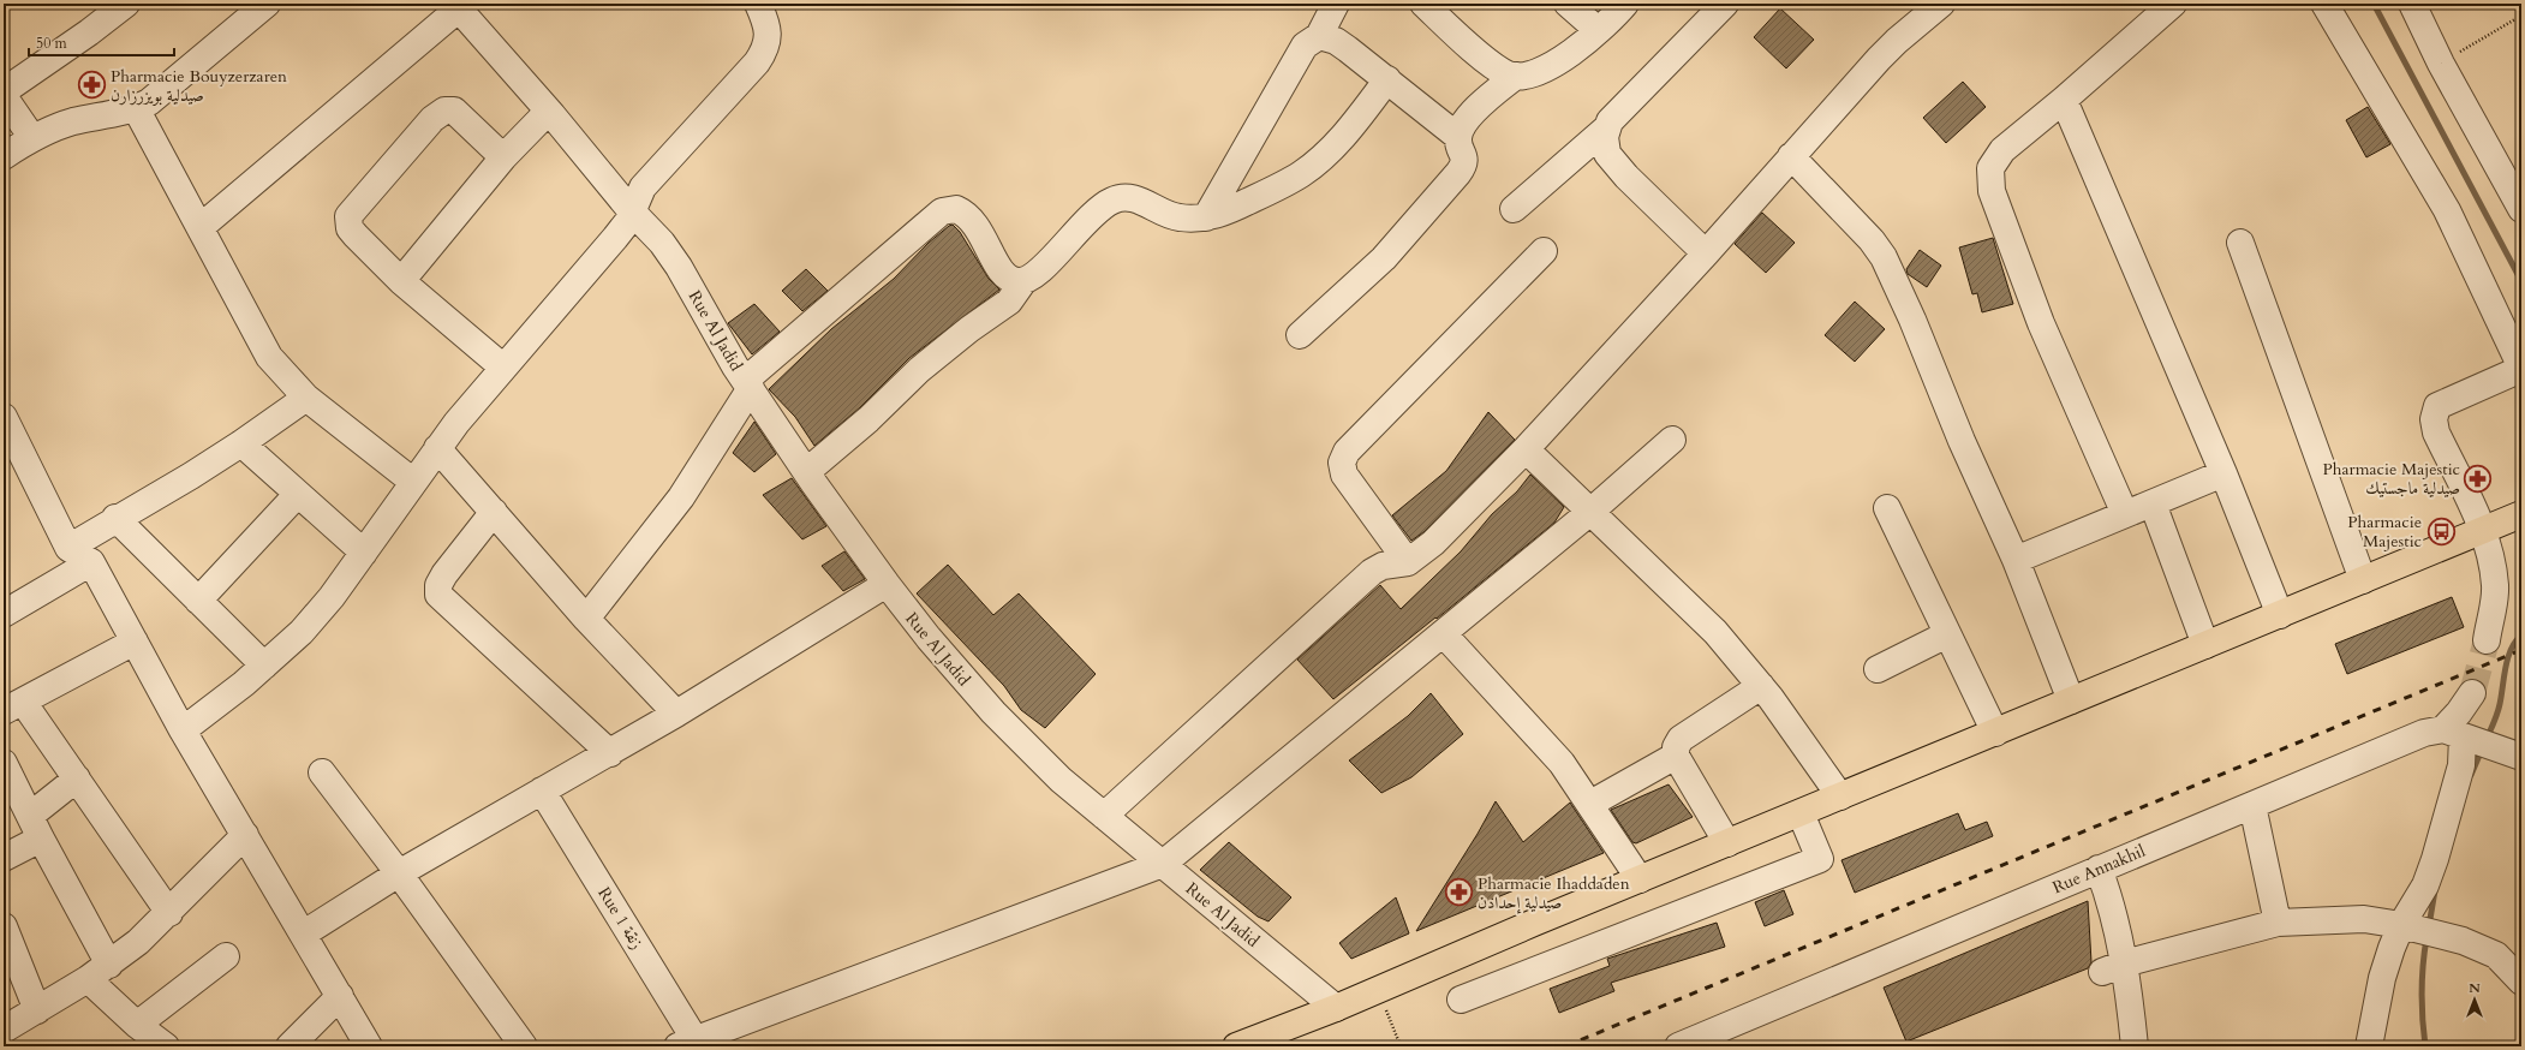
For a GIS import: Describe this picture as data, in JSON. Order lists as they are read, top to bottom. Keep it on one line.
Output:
{"streets":{"street":["Rue Al Jadid","Rue Annakhil","Rue 1 زنقة"]},"places":{"pharmacy":["Pharmacie Bouyzerzaren صيدلية بويزرزارن","Pharmacie Majestic صيدلية ماجستيك","Pharmacie Ihaddaden صيدلية إحدادن"],"bus stop":["Pharmacie Majestic"]},"scale_bar":"50 m","north":"top"}
